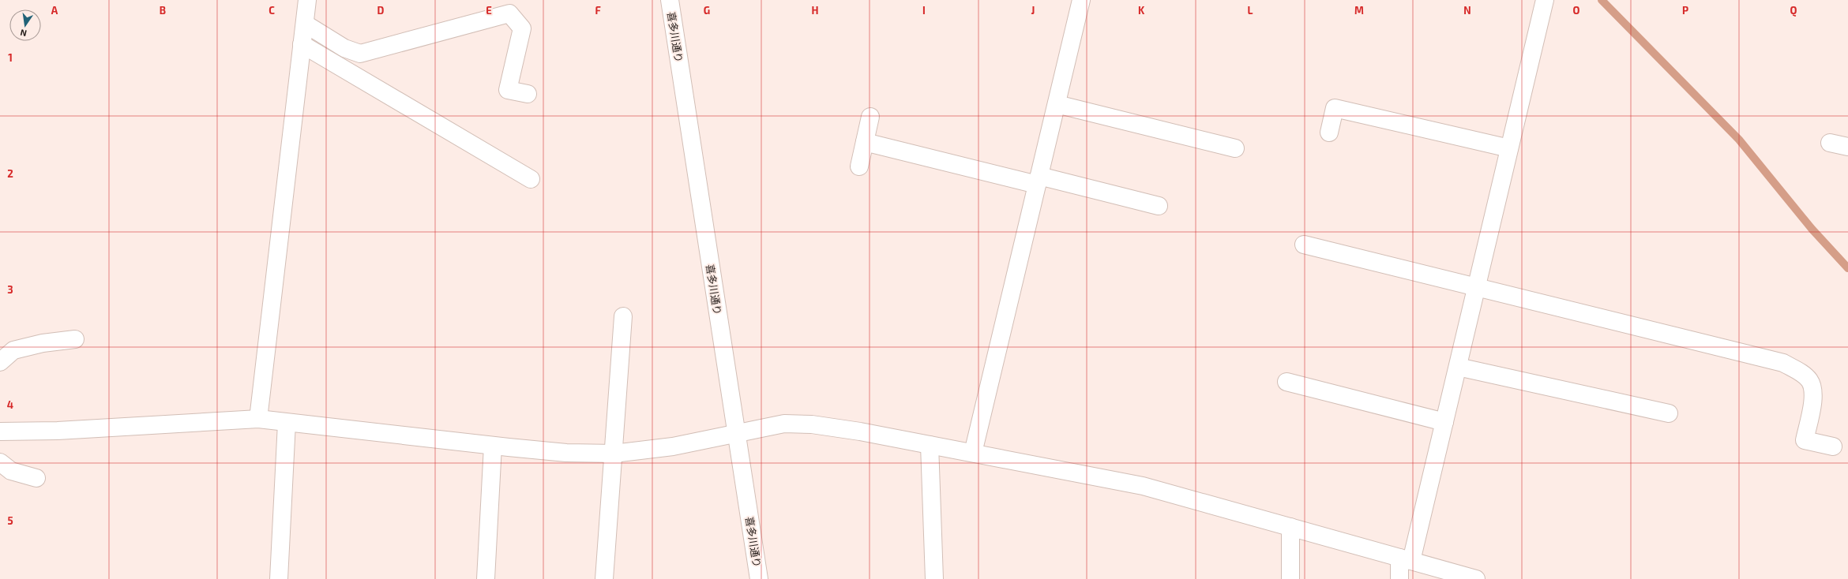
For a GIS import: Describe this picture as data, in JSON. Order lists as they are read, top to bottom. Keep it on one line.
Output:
{"streets":{"street":["喜多川通り"]},"north":"bottom","grid":{"columns":["A","B","C","D","E","F","G","H","I","J","K","L","M","N","O","P","Q"],"rows":["1","2","3","4","5"]}}
